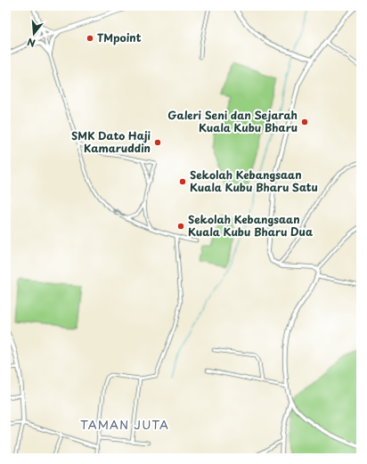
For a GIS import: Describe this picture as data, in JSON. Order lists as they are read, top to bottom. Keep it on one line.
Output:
{"districts":["TAMAN JUTA"],"places":["TMpoint","Galeri Seni dan Sejarah Kuala Kubu Bharu","SMK Dato Haji Kamaruddin","Sekolah Kebangsaan Kuala Kubu Bharu Satu","Sekolah Kebangsaan Kuala Kubu Bharu Dua"],"north":"bottom"}
